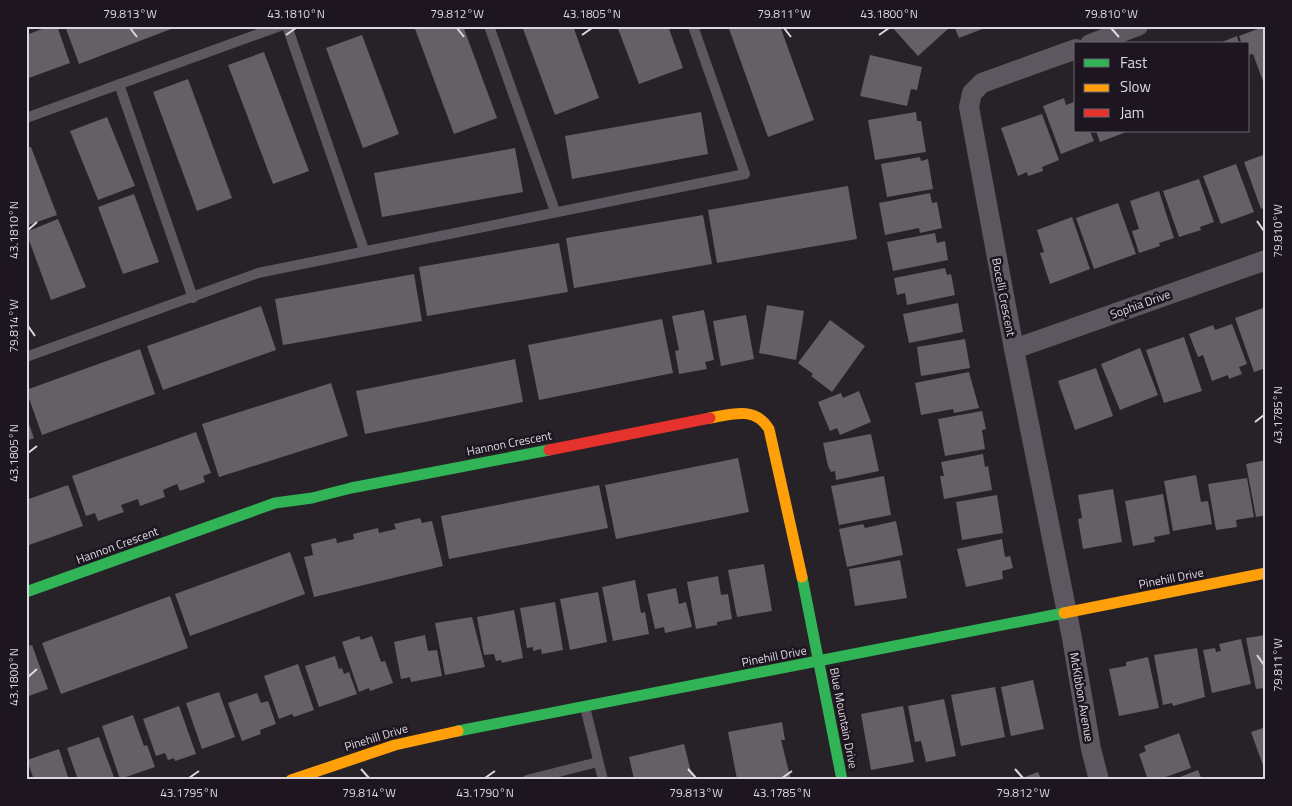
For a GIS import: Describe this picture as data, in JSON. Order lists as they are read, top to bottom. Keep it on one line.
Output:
{"streets":{"street":["Bocelli Crescent","Sophia Drive","Hannon Crescent","Pinehill Drive","McKibbon Avenue","Blue Mountain Drive"]},"crossings":[["Bocelli Crescent","Sophia Drive"],["Bocelli Crescent","Pinehill Drive"],["Bocelli Crescent","McKibbon Avenue"],["Hannon Crescent","Pinehill Drive"],["Hannon Crescent","Blue Mountain Drive"],["Pinehill Drive","McKibbon Avenue"],["Pinehill Drive","Blue Mountain Drive"]],"legend":["Fast","Slow","Jam"],"coordinates":["79.813°W","43.1810°N","79.812°W","43.1805°N","79.811°W","43.1800°N","79.810°W","79.814°W","43.1785°N","43.1795°N","43.1790°N"]}
